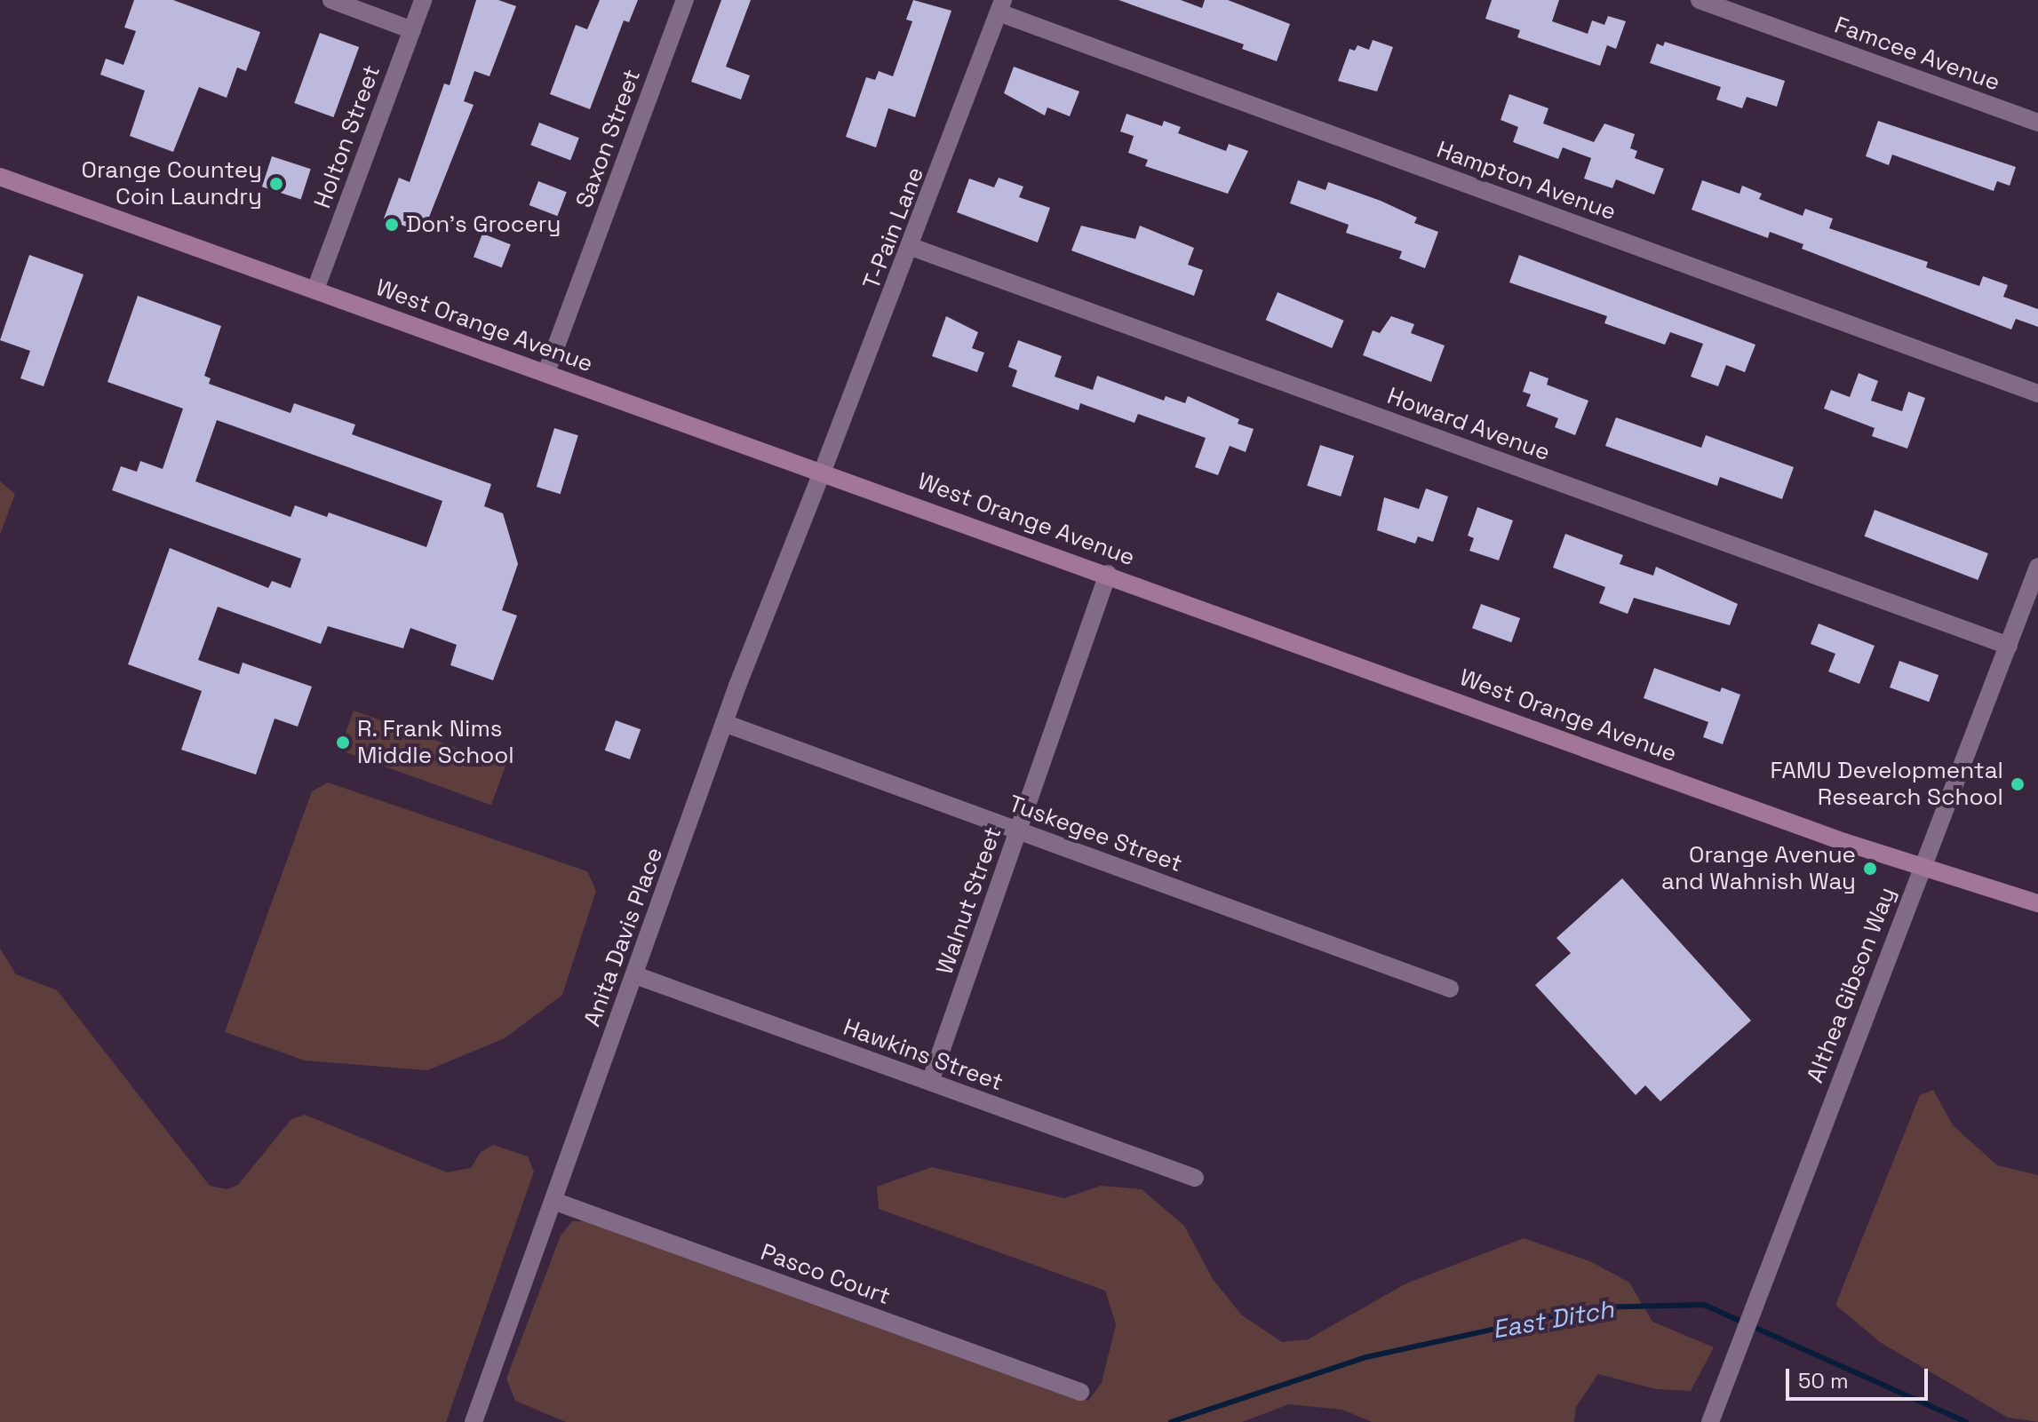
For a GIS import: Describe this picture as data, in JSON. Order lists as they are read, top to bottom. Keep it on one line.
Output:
{"streets":{"main road":["West Orange Avenue"],"street":["Famcee Avenue","Holton Street","Saxon Street","Hampton Avenue","T-Pain Lane","Howard Avenue","Tuskegee Street","Walnut Street","Anita Davis Place","Althea Gibson Way","Hawkins Street","Pasco Court"]},"crossings":[["Holton Street","West Orange Avenue"],["Saxon Street","West Orange Avenue"],["Hampton Avenue","T-Pain Lane"],["T-Pain Lane","West Orange Avenue"],["T-Pain Lane","Howard Avenue"],["T-Pain Lane","Anita Davis Place"],["West Orange Avenue","Walnut Street"],["West Orange Avenue","Anita Davis Place"],["West Orange Avenue","Althea Gibson Way"],["Howard Avenue","Althea Gibson Way"],["Tuskegee Street","Walnut Street"],["Tuskegee Street","Anita Davis Place"],["Walnut Street","Hawkins Street"],["Anita Davis Place","Hawkins Street"],["Anita Davis Place","Pasco Court"]],"water":["East Ditch"],"places":["Orange Countey Coin Laundry","Don's Grocery","R. Frank Nims Middle School","FAMU Developmental Research School","Orange Avenue and Wahnish Way"],"scale_bar":"50 m"}
